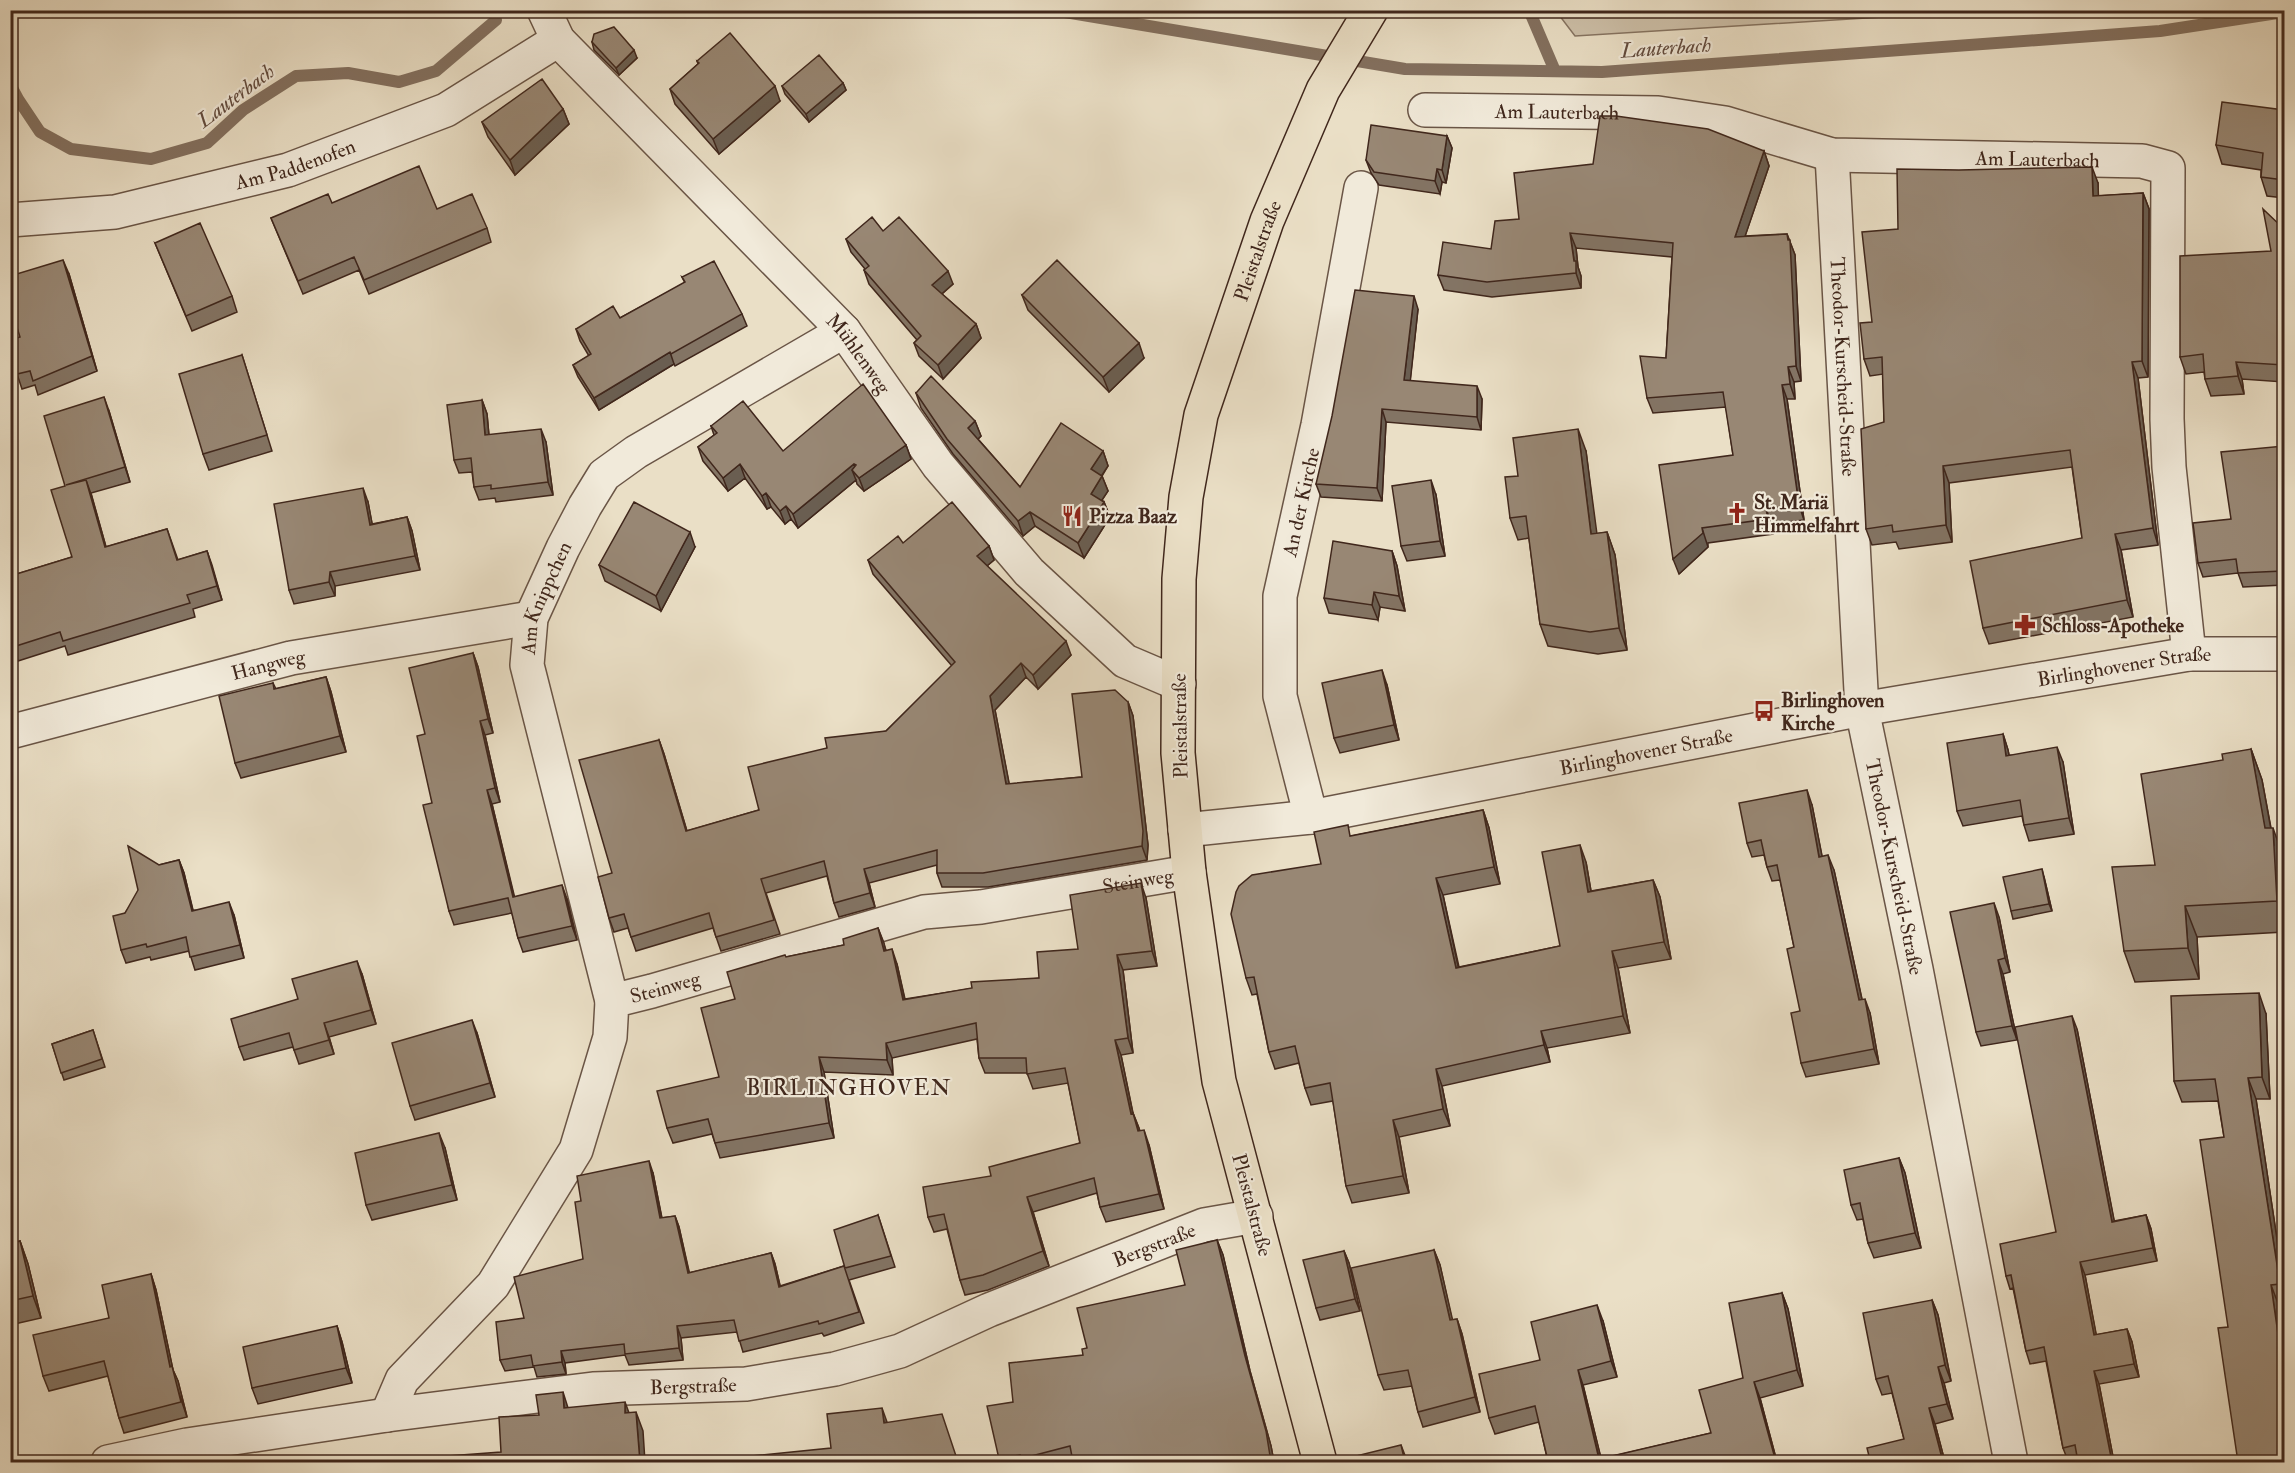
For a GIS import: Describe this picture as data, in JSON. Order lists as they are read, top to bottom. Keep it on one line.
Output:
{"streets":{"main road":["Pleistalstraße"],"street":["Am Lauterbach","Am Paddenofen","Mühlenweg","Theodor-Kurscheid-Straße","An der Kirche","Am Knippchen","Hangweg","Birlinghovener Straße","Steinweg","Bergstraße"]},"crossings":[["Am Lauterbach","Theodor-Kurscheid-Straße"],["Am Lauterbach","Birlinghovener Straße"],["Am Paddenofen","Mühlenweg"],["Pleistalstraße","Mühlenweg"],["Pleistalstraße","Birlinghovener Straße"],["Pleistalstraße","Steinweg"],["Pleistalstraße","Bergstraße"],["Mühlenweg","Am Knippchen"],["Theodor-Kurscheid-Straße","Birlinghovener Straße"],["An der Kirche","Birlinghovener Straße"],["Am Knippchen","Hangweg"],["Am Knippchen","Steinweg"],["Steinweg","Bergstraße"]],"districts":["BIRLINGHOVEN"],"water":["Lauterbach"],"places":{"church":["St. Mariä Himmelfahrt"],"restaurant":["Pizza Baaz"],"pharmacy":["Schloss-Apotheke"],"bus stop":["Birlinghoven Kirche"]}}
